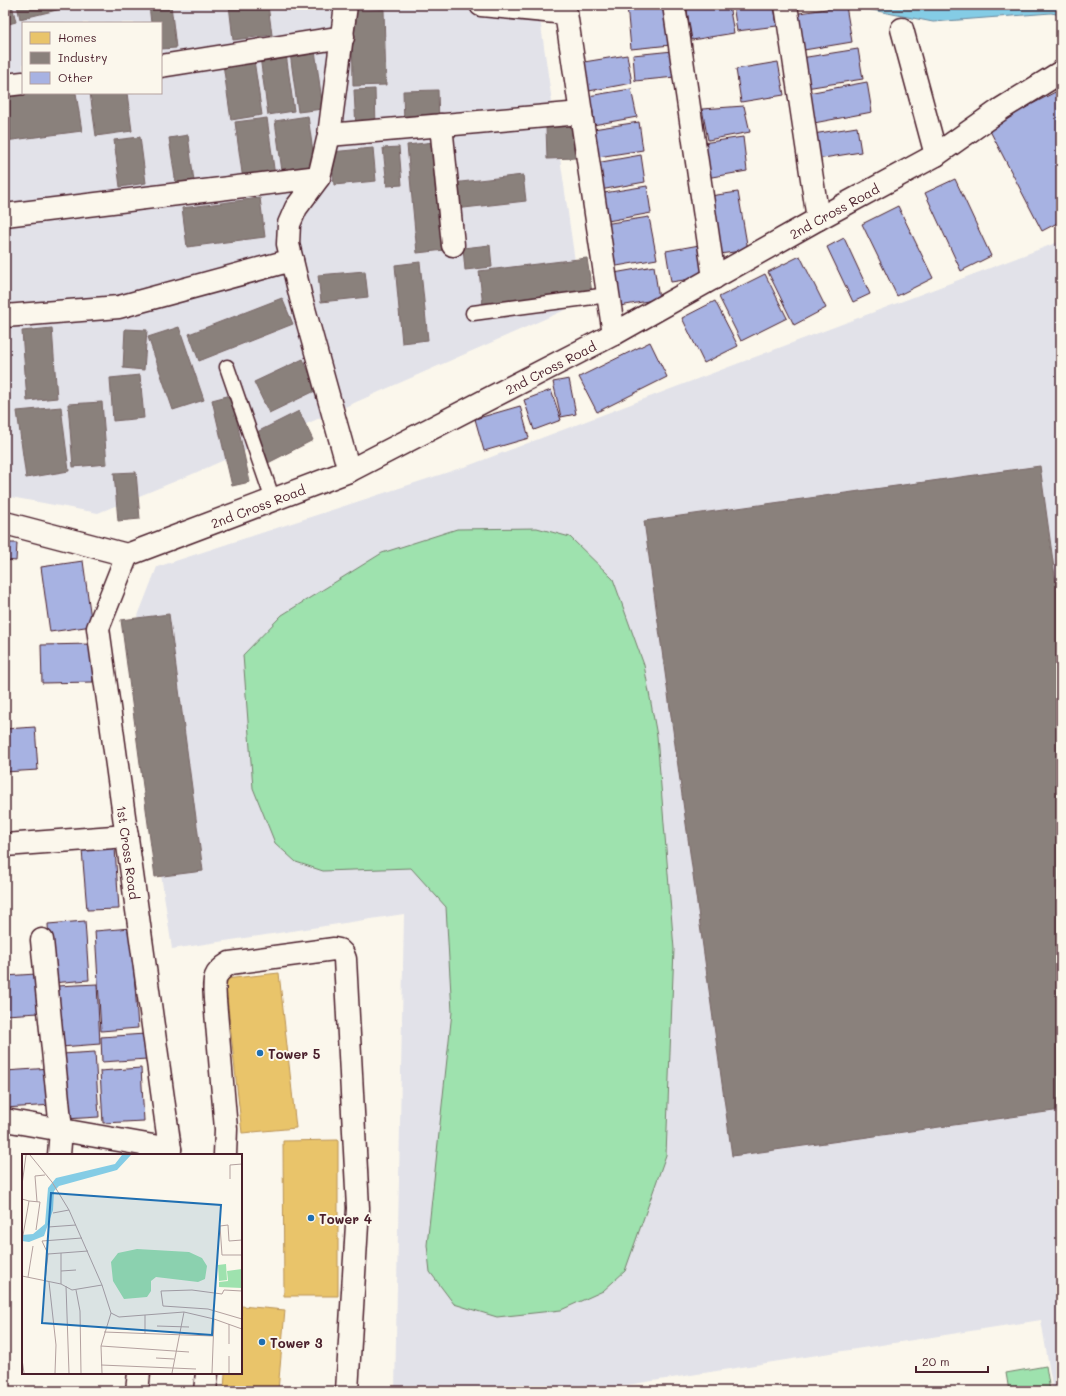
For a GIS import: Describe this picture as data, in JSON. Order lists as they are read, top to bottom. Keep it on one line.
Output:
{"streets":{"street":["2nd Cross Road","1st Cross Road"]},"crossings":[["2nd Cross Road","1st Cross Road"]],"places":["Tower 5","Tower 4","Tower 3"],"legend":["Homes","Industry","Other"],"scale_bar":"20 m"}
